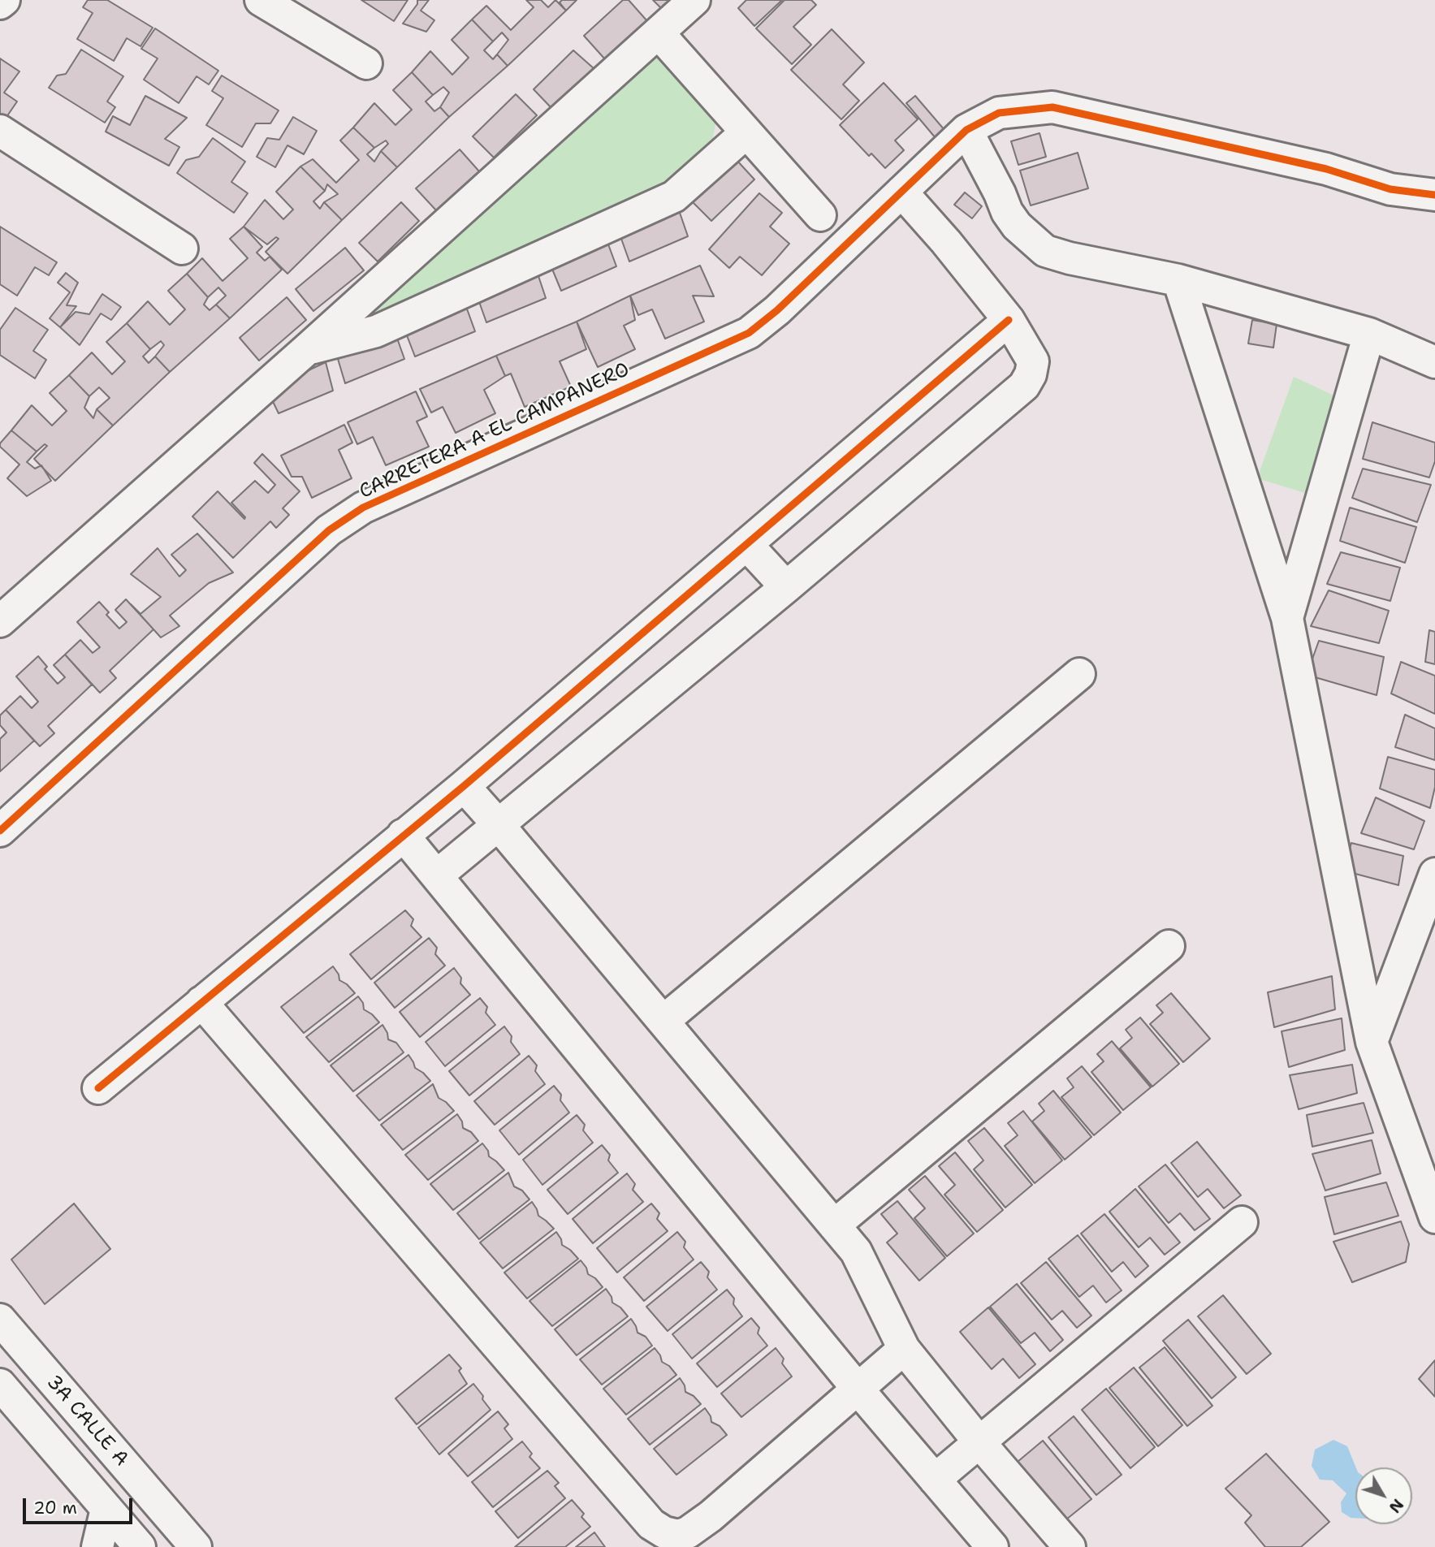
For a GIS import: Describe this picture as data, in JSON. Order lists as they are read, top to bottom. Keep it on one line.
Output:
{"streets":{"street":["CARRETERA A EL CAMPANERO","3A CALLE A"]},"scale_bar":"20 m","north":"bottom right"}
